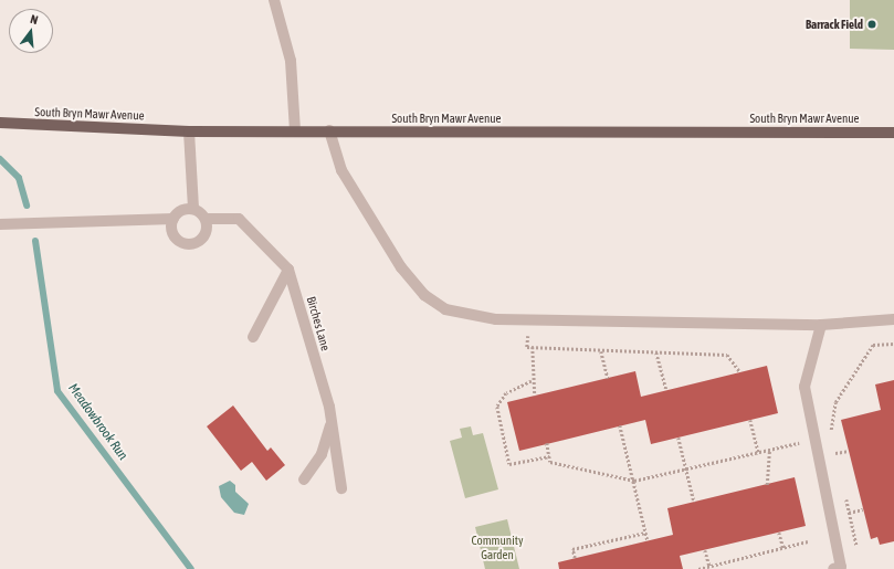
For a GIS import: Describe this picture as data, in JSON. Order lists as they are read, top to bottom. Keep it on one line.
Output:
{"streets":{"main road":["South Bryn Mawr Avenue"],"street":["Birches Lane"]},"water":["Meadowbrook Run"],"parks":["Community Garden"],"places":["Barrack Field"],"north":"top"}
